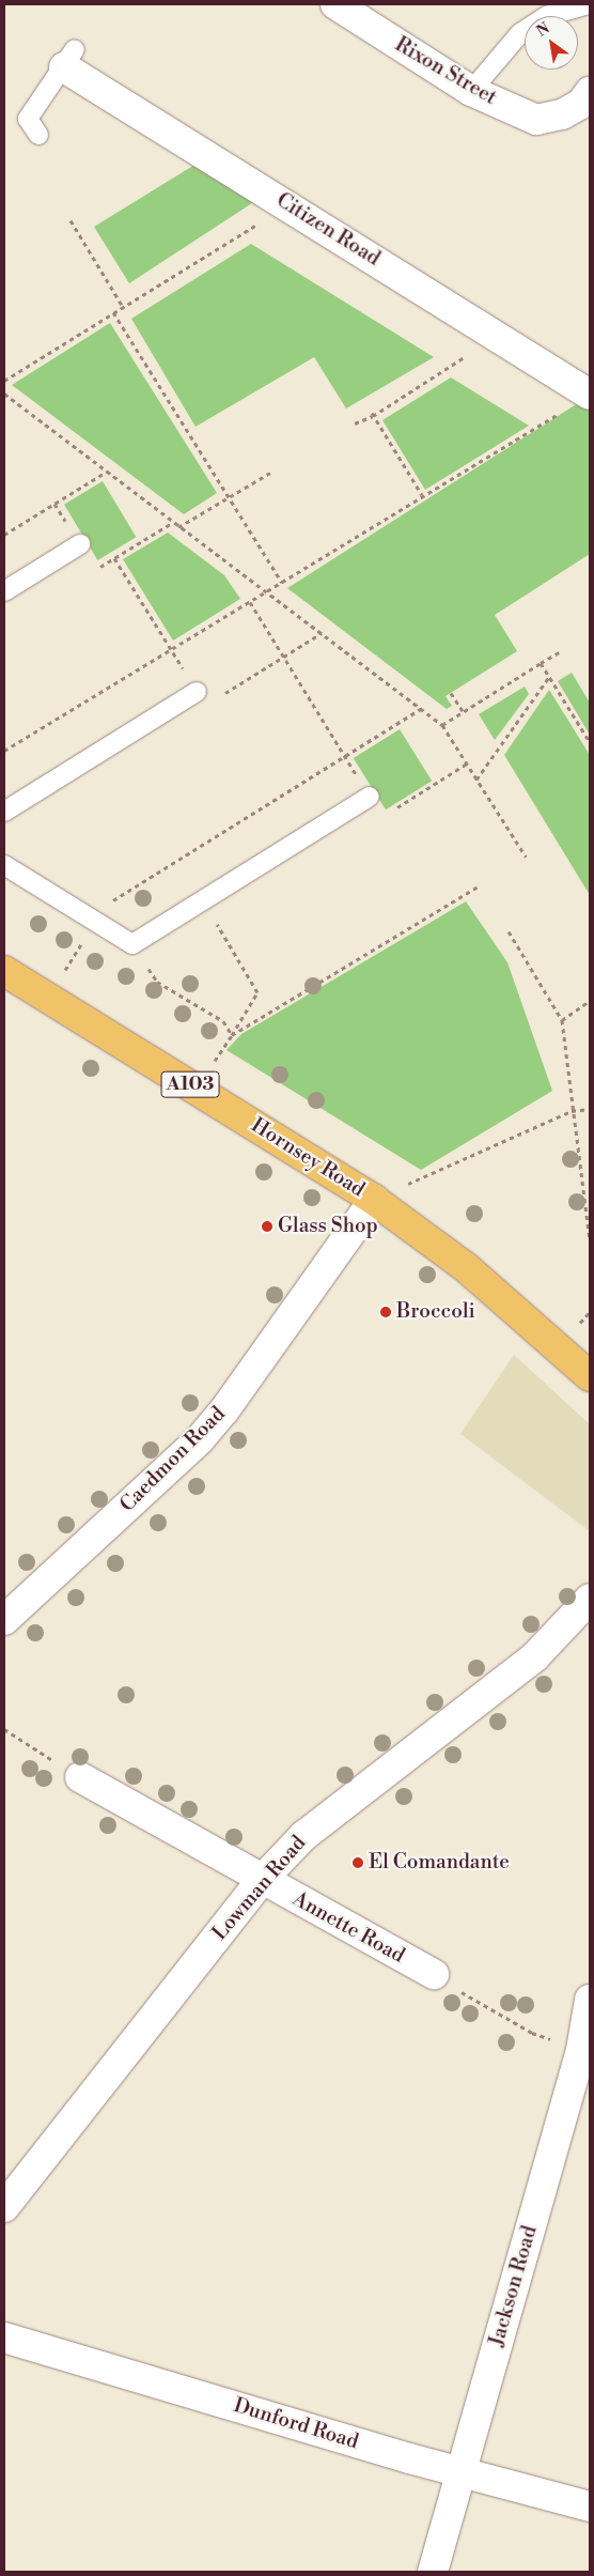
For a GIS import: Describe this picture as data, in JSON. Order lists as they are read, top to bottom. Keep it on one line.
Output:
{"streets":{"main road":["A103","Hornsey Road"],"street":["Rixon Street","Citizen Road","Caedmon Road","Lowman Road","Annette Road","Jackson Road","Dunford Road"]},"crossings":[["Hornsey Road","Caedmon Road"],["Lowman Road","Annette Road"],["Jackson Road","Dunford Road"]],"places":["Glass Shop","Broccoli","El Comandante"],"north":"top left"}
